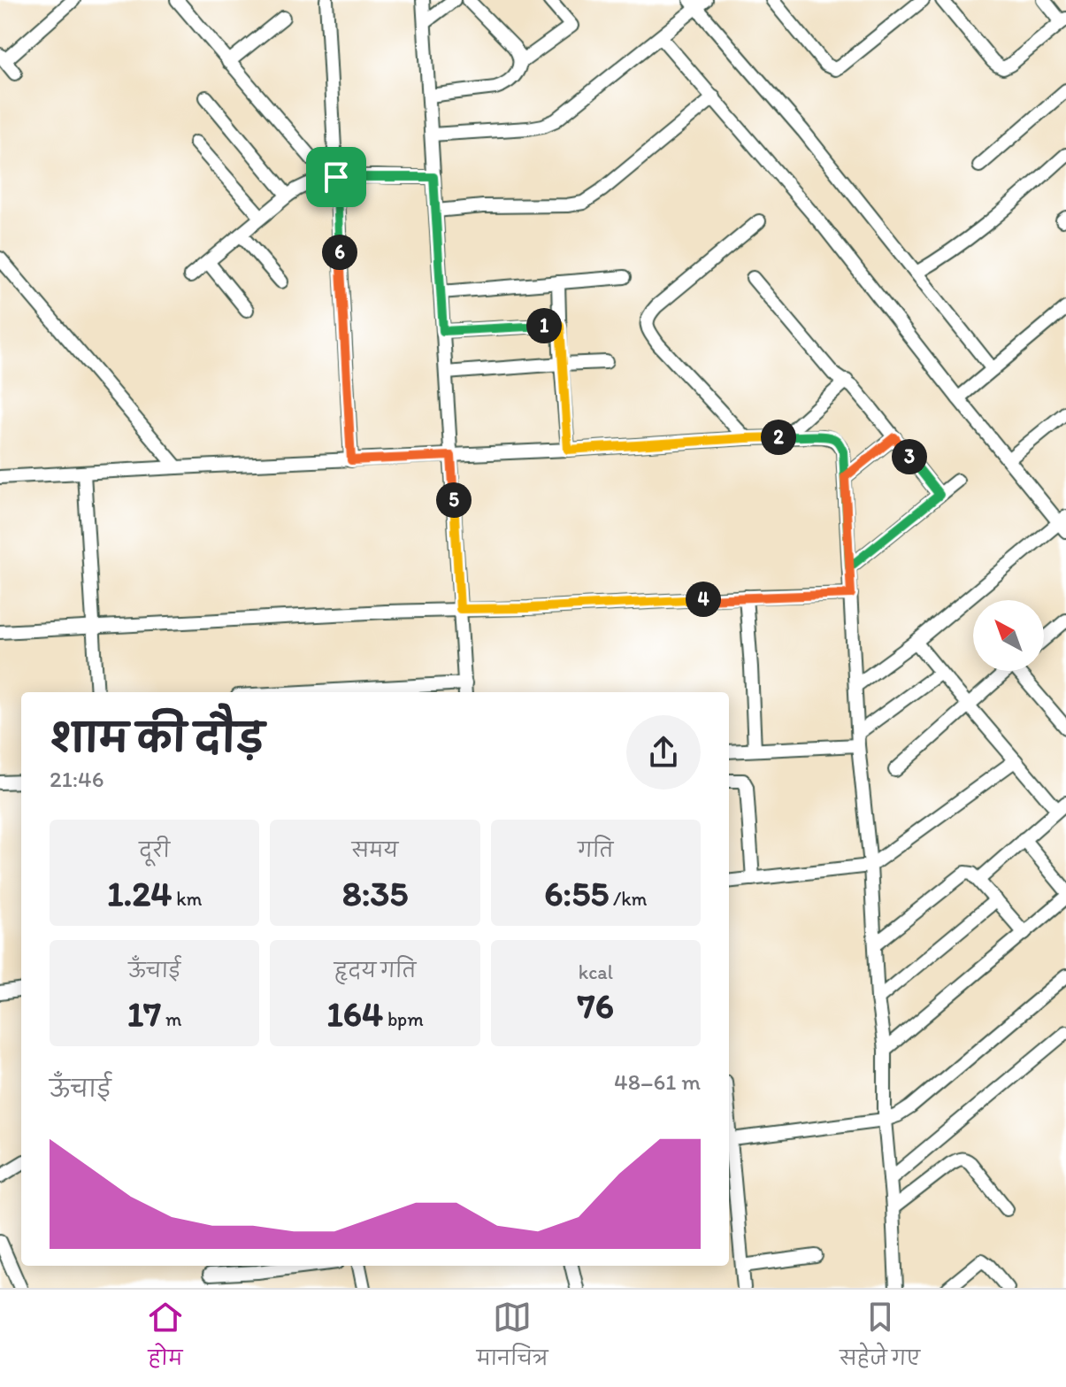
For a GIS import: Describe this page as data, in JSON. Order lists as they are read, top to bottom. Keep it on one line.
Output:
{"north":"top left","page":{"pins":["6","1","2","3","5","4"],"heading":["शाम की दौड़","21:46"],"stats":[["दूरी","1.24 km"],["समय","8:35"],["गति","6:55 /km"],["ऊँचाई","17 m"],["हृदय गति","164 bpm"],["kcal","76"]],"chart":["ऊँचाई","48–61 m"],"tabs":["होम","मानचित्र","सहेजे गए"]}}
